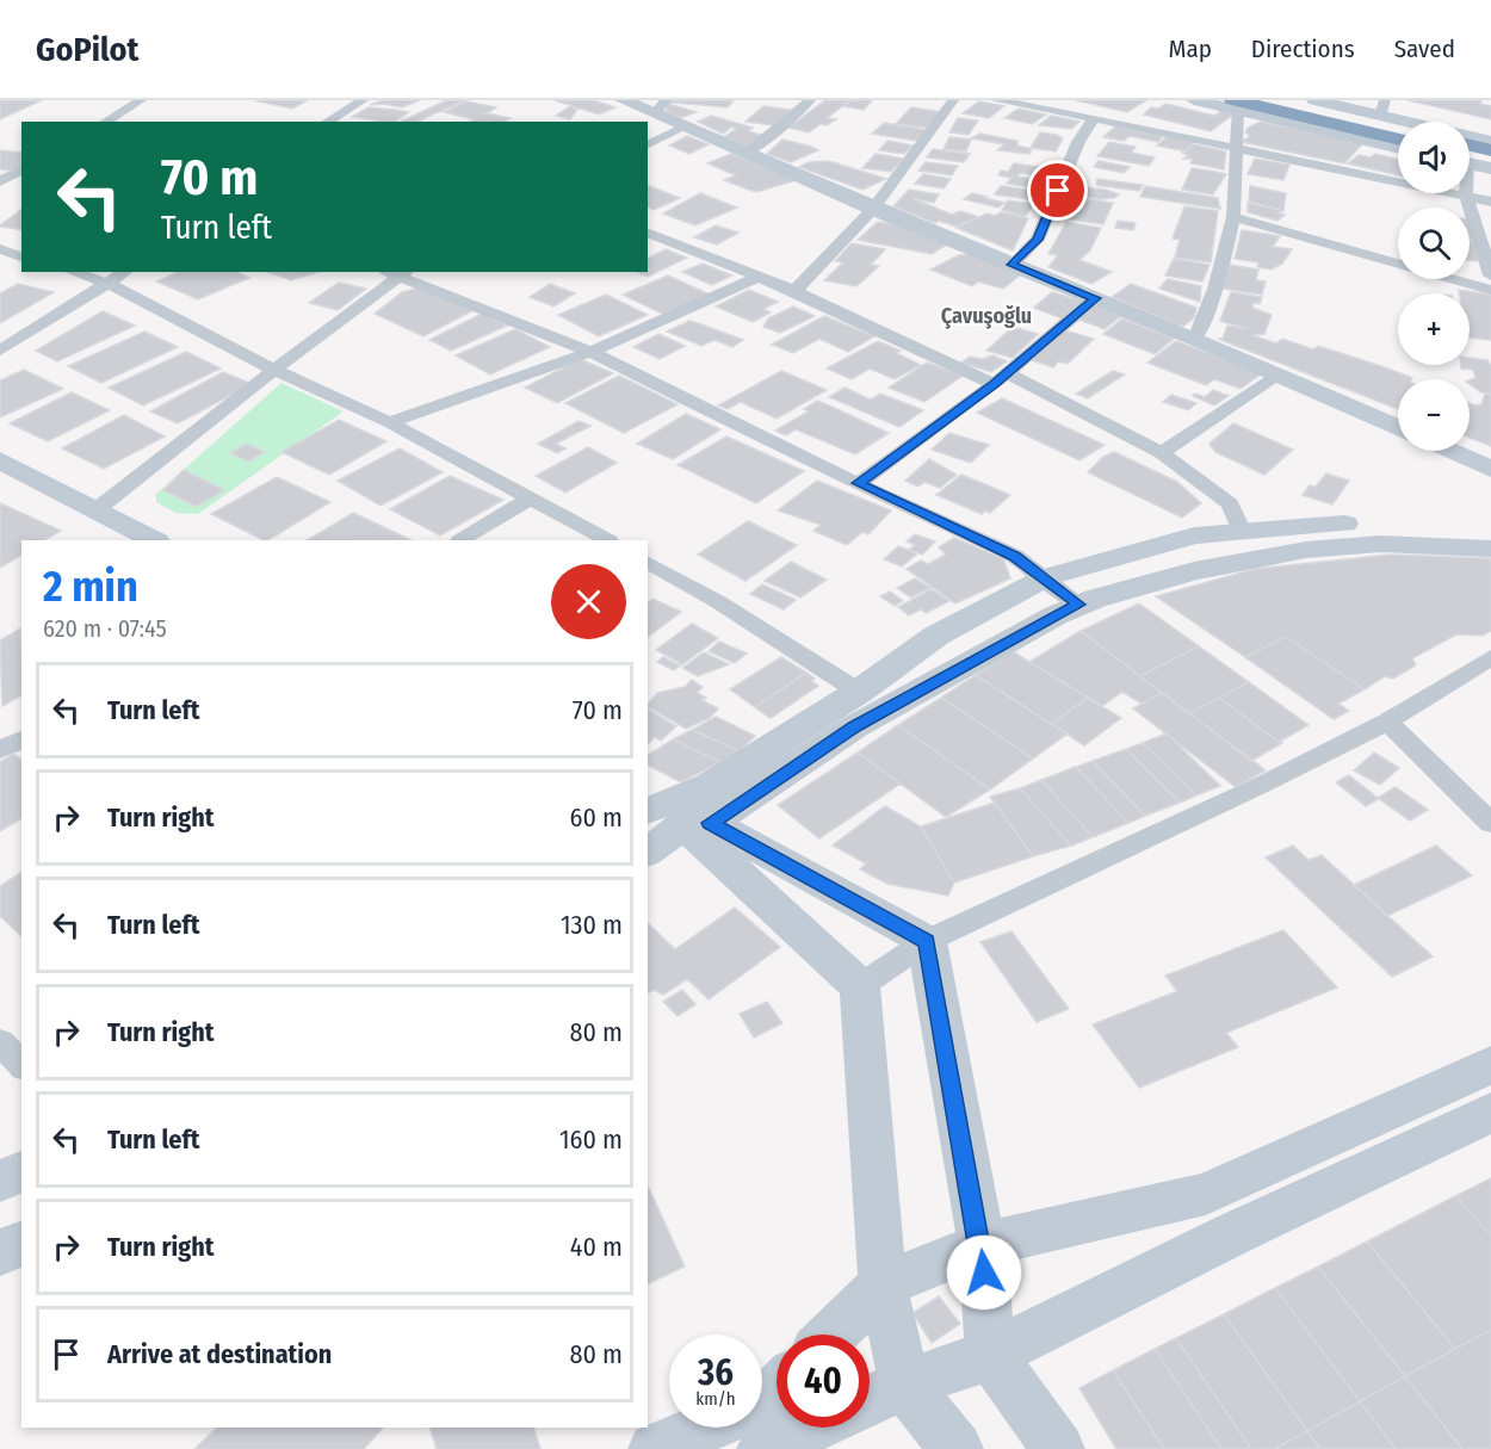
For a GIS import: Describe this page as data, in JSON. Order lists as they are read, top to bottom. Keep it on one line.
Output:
{"districts":["Çavuşoğlu"],"page":{"header":"GoPilot","nav":["Map","Directions","Saved"],"map_buttons":["+","−"],"turn":["70 m","Turn left"],"heading":["2 min","620 m · 07:45"],"list":[{"name":"Turn left","value":"70 m"},{"name":"Turn right","value":"60 m"},{"name":"Turn left","value":"130 m"},{"name":"Turn right","value":"80 m"},{"name":"Turn left","value":"160 m"},{"name":"Turn right","value":"40 m"},{"name":"Arrive at destination","value":"80 m"}],"speed":"36 km/h","limit":"40"}}
